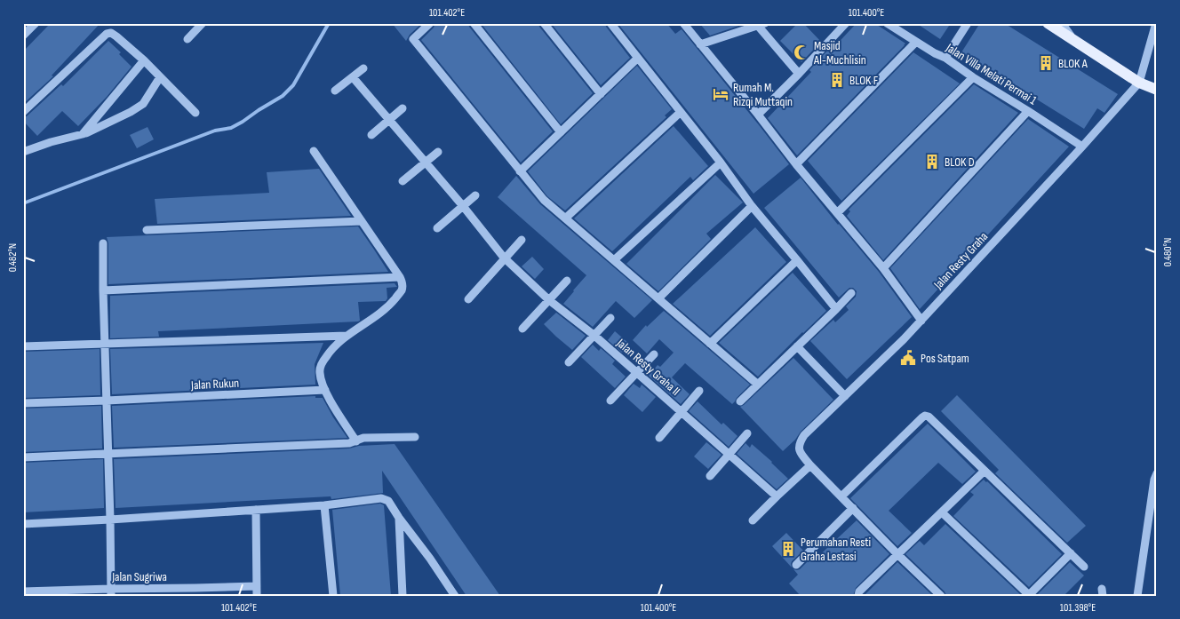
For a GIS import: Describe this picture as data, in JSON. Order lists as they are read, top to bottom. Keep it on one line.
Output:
{"streets":{"street":["Jalan Villa Melati Permai 1","Jalan Resty Graha","Jalan Resty Graha II","Jalan Rukun","Jalan Sugriwa"]},"crossings":[["Jalan Villa Melati Permai 1","Jalan Resty Graha"]],"places":{"mosque":["Masjid Al-Muchlisin"],"building":["BLOK A","BLOK F","BLOK D","Perumahan Resti Graha Lestasi"],"hotel":["Rumah M. Rizqi Muttaqin"],"public building":["Pos Satpam"]},"coordinates":["101.402°E","101.400°E","0.480°N","0.482°N","101.398°E"]}
